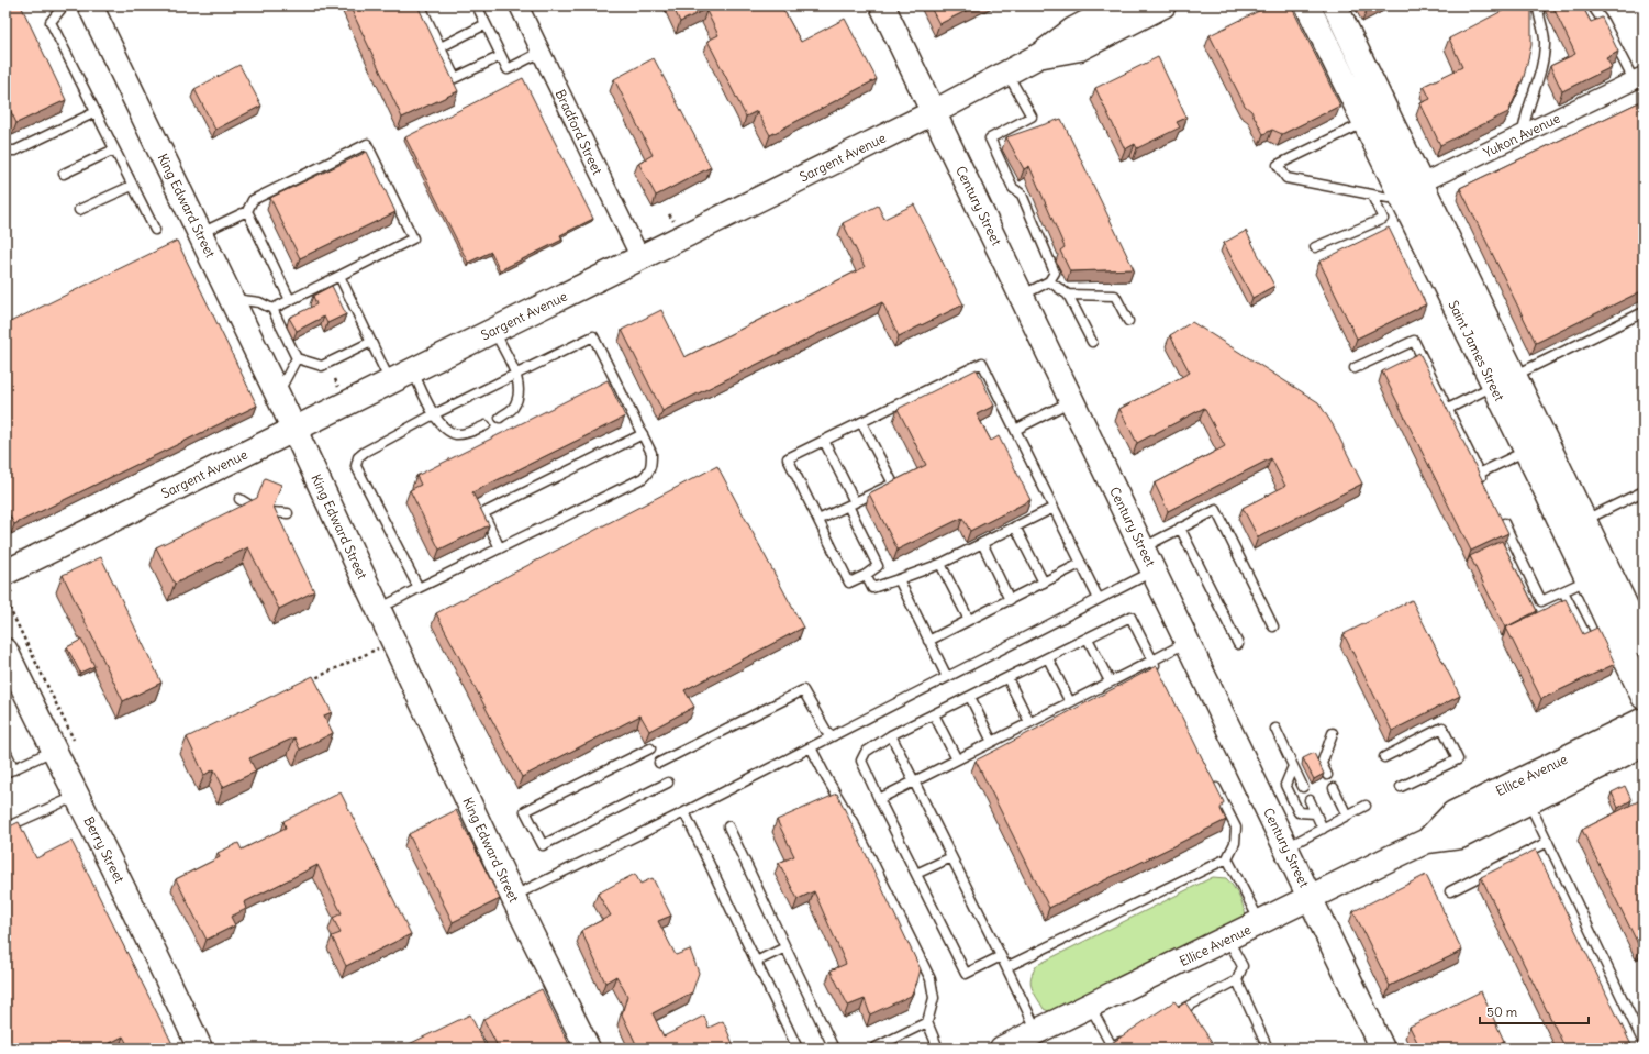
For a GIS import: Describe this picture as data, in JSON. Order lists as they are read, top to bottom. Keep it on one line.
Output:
{"streets":{"main road":["Sargent Avenue","King Edward Street","Century Street","Saint James Street","Ellice Avenue","Berry Street"],"street":["Bradford Street","Yukon Avenue"]},"crossings":[["Bradford Street","Sargent Avenue"],["Yukon Avenue","Saint James Street"],["Sargent Avenue","King Edward Street"],["Sargent Avenue","Century Street"],["Century Street","Ellice Avenue"]],"scale_bar":"50 m"}
